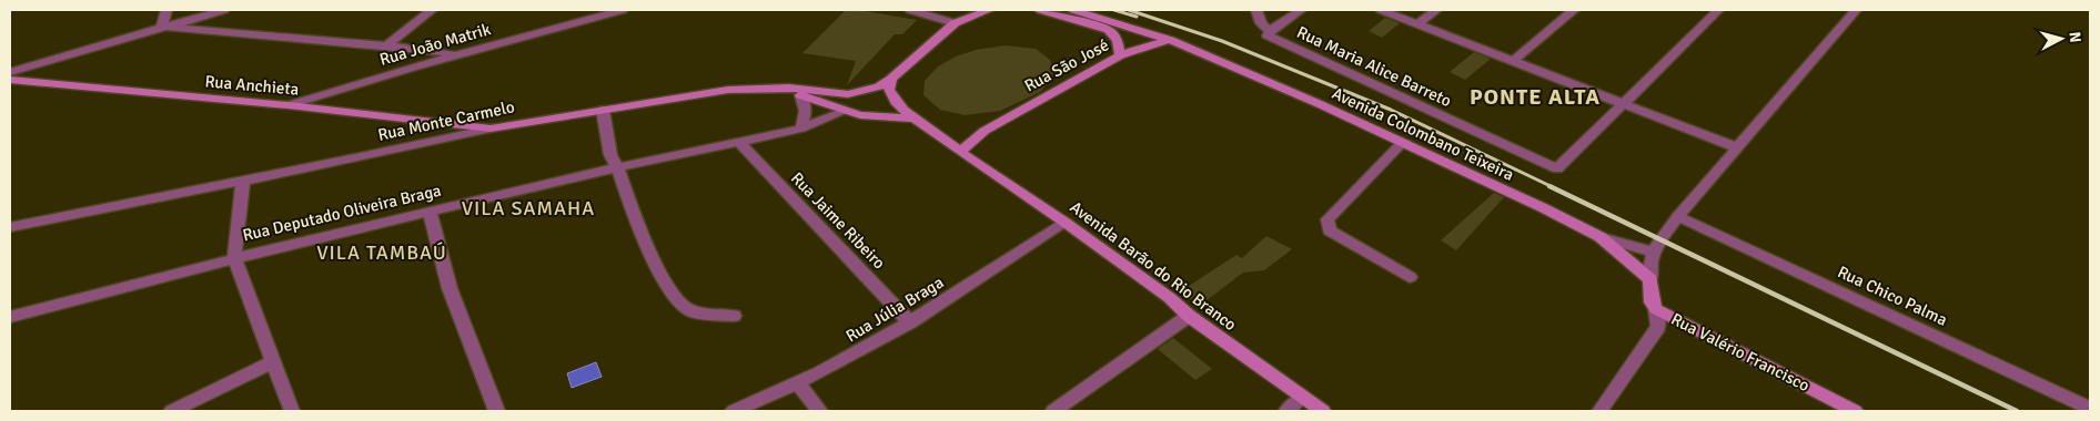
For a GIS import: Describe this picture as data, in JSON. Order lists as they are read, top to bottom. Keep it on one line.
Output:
{"streets":{"main road":["Rua São José","Rua Anchieta","Rua Monte Carmelo","Avenida Colombano Teixeira","Avenida Barão do Rio Branco","Rua Valério Francisco"],"street":["Rua João Matrik","Rua Maria Alice Barreto","Rua Deputado Oliveira Braga","Rua Jaime Ribeiro","Rua Chico Palma","Rua Júlia Braga"]},"crossings":[["Rua João Matrik","Rua Anchieta"],["Rua São José","Avenida Colombano Teixeira"],["Rua São José","Avenida Barão do Rio Branco"],["Rua Anchieta","Rua Monte Carmelo"],["Rua Deputado Oliveira Braga","Rua Jaime Ribeiro"],["Rua Jaime Ribeiro","Rua Júlia Braga"],["Avenida Barão do Rio Branco","Rua Júlia Braga"]],"districts":["PONTE ALTA","VILA SAMAHA","VILA TAMBAÚ"],"north":"right"}
